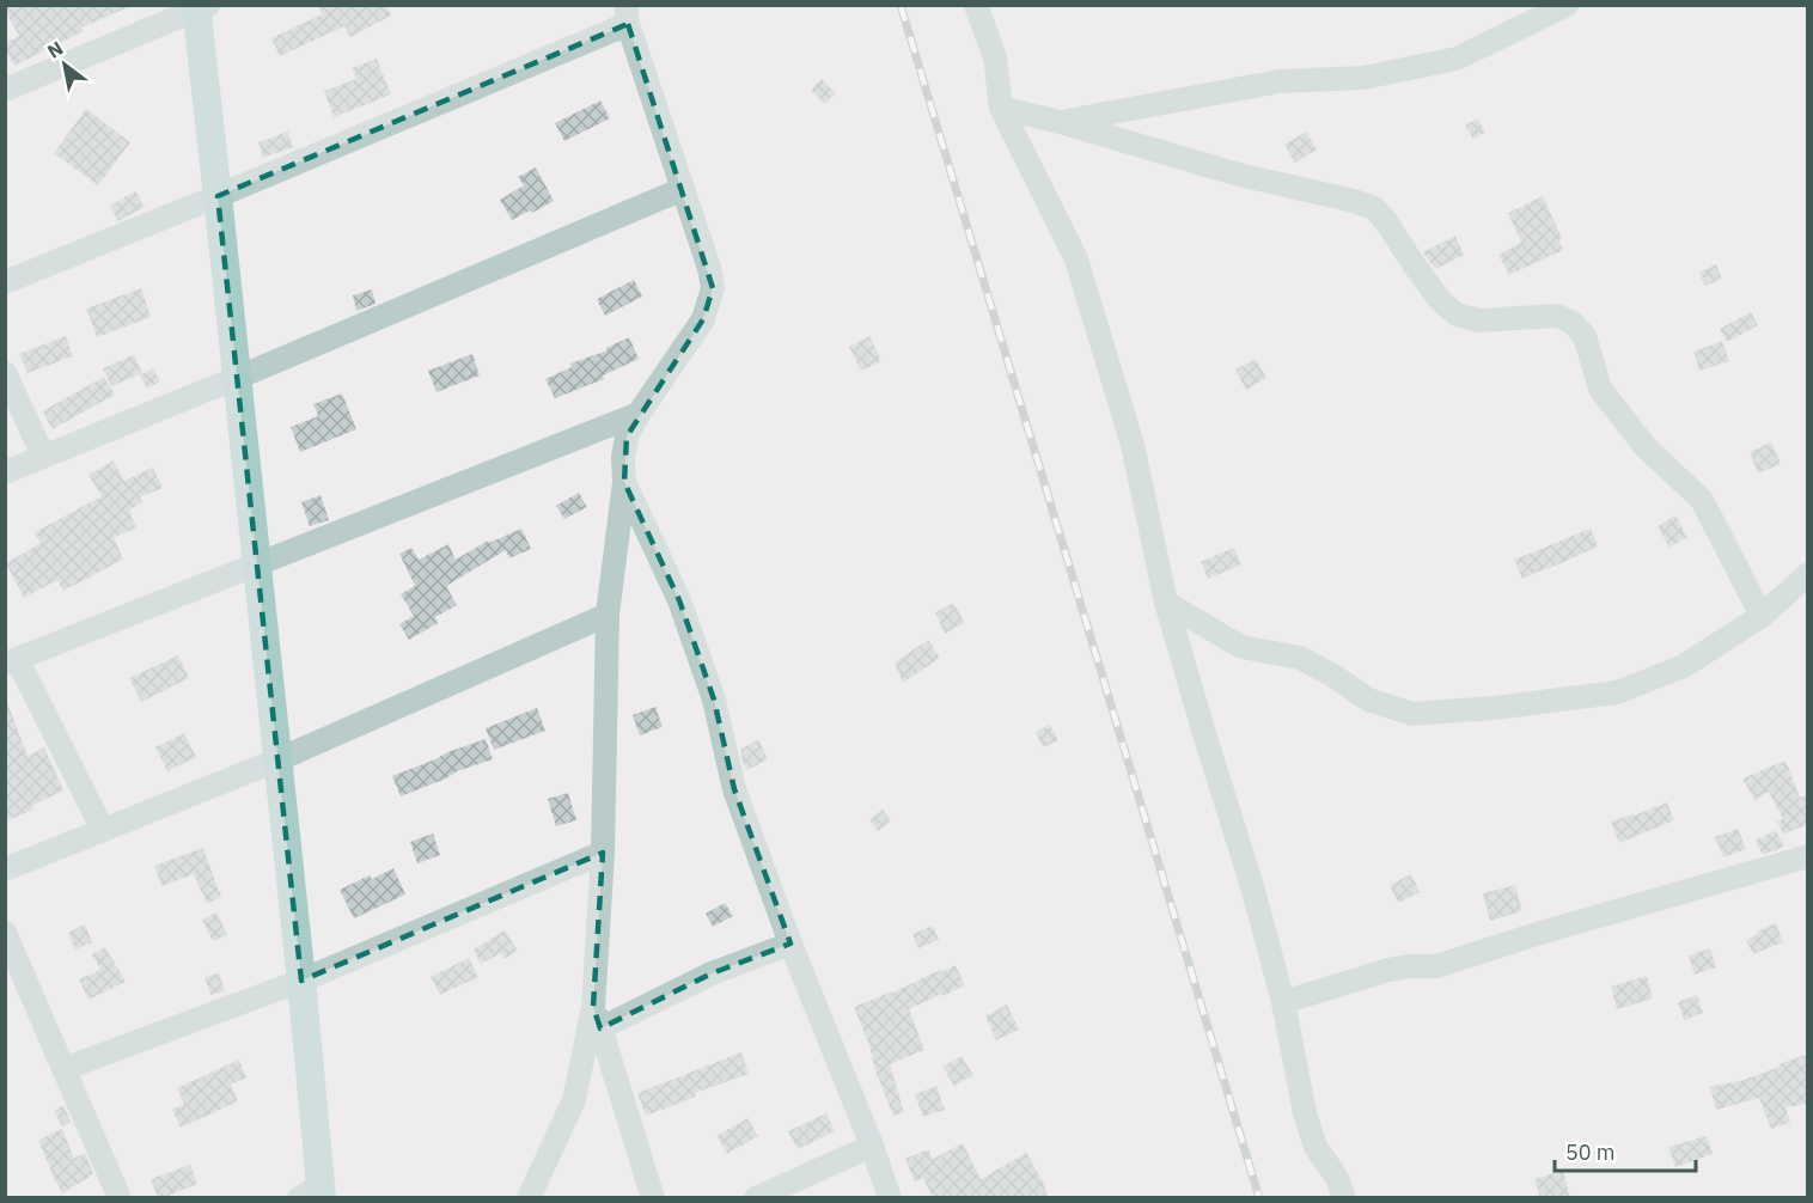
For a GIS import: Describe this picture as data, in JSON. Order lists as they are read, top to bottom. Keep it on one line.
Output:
{"scale_bar":"50 m","north":"top left"}
